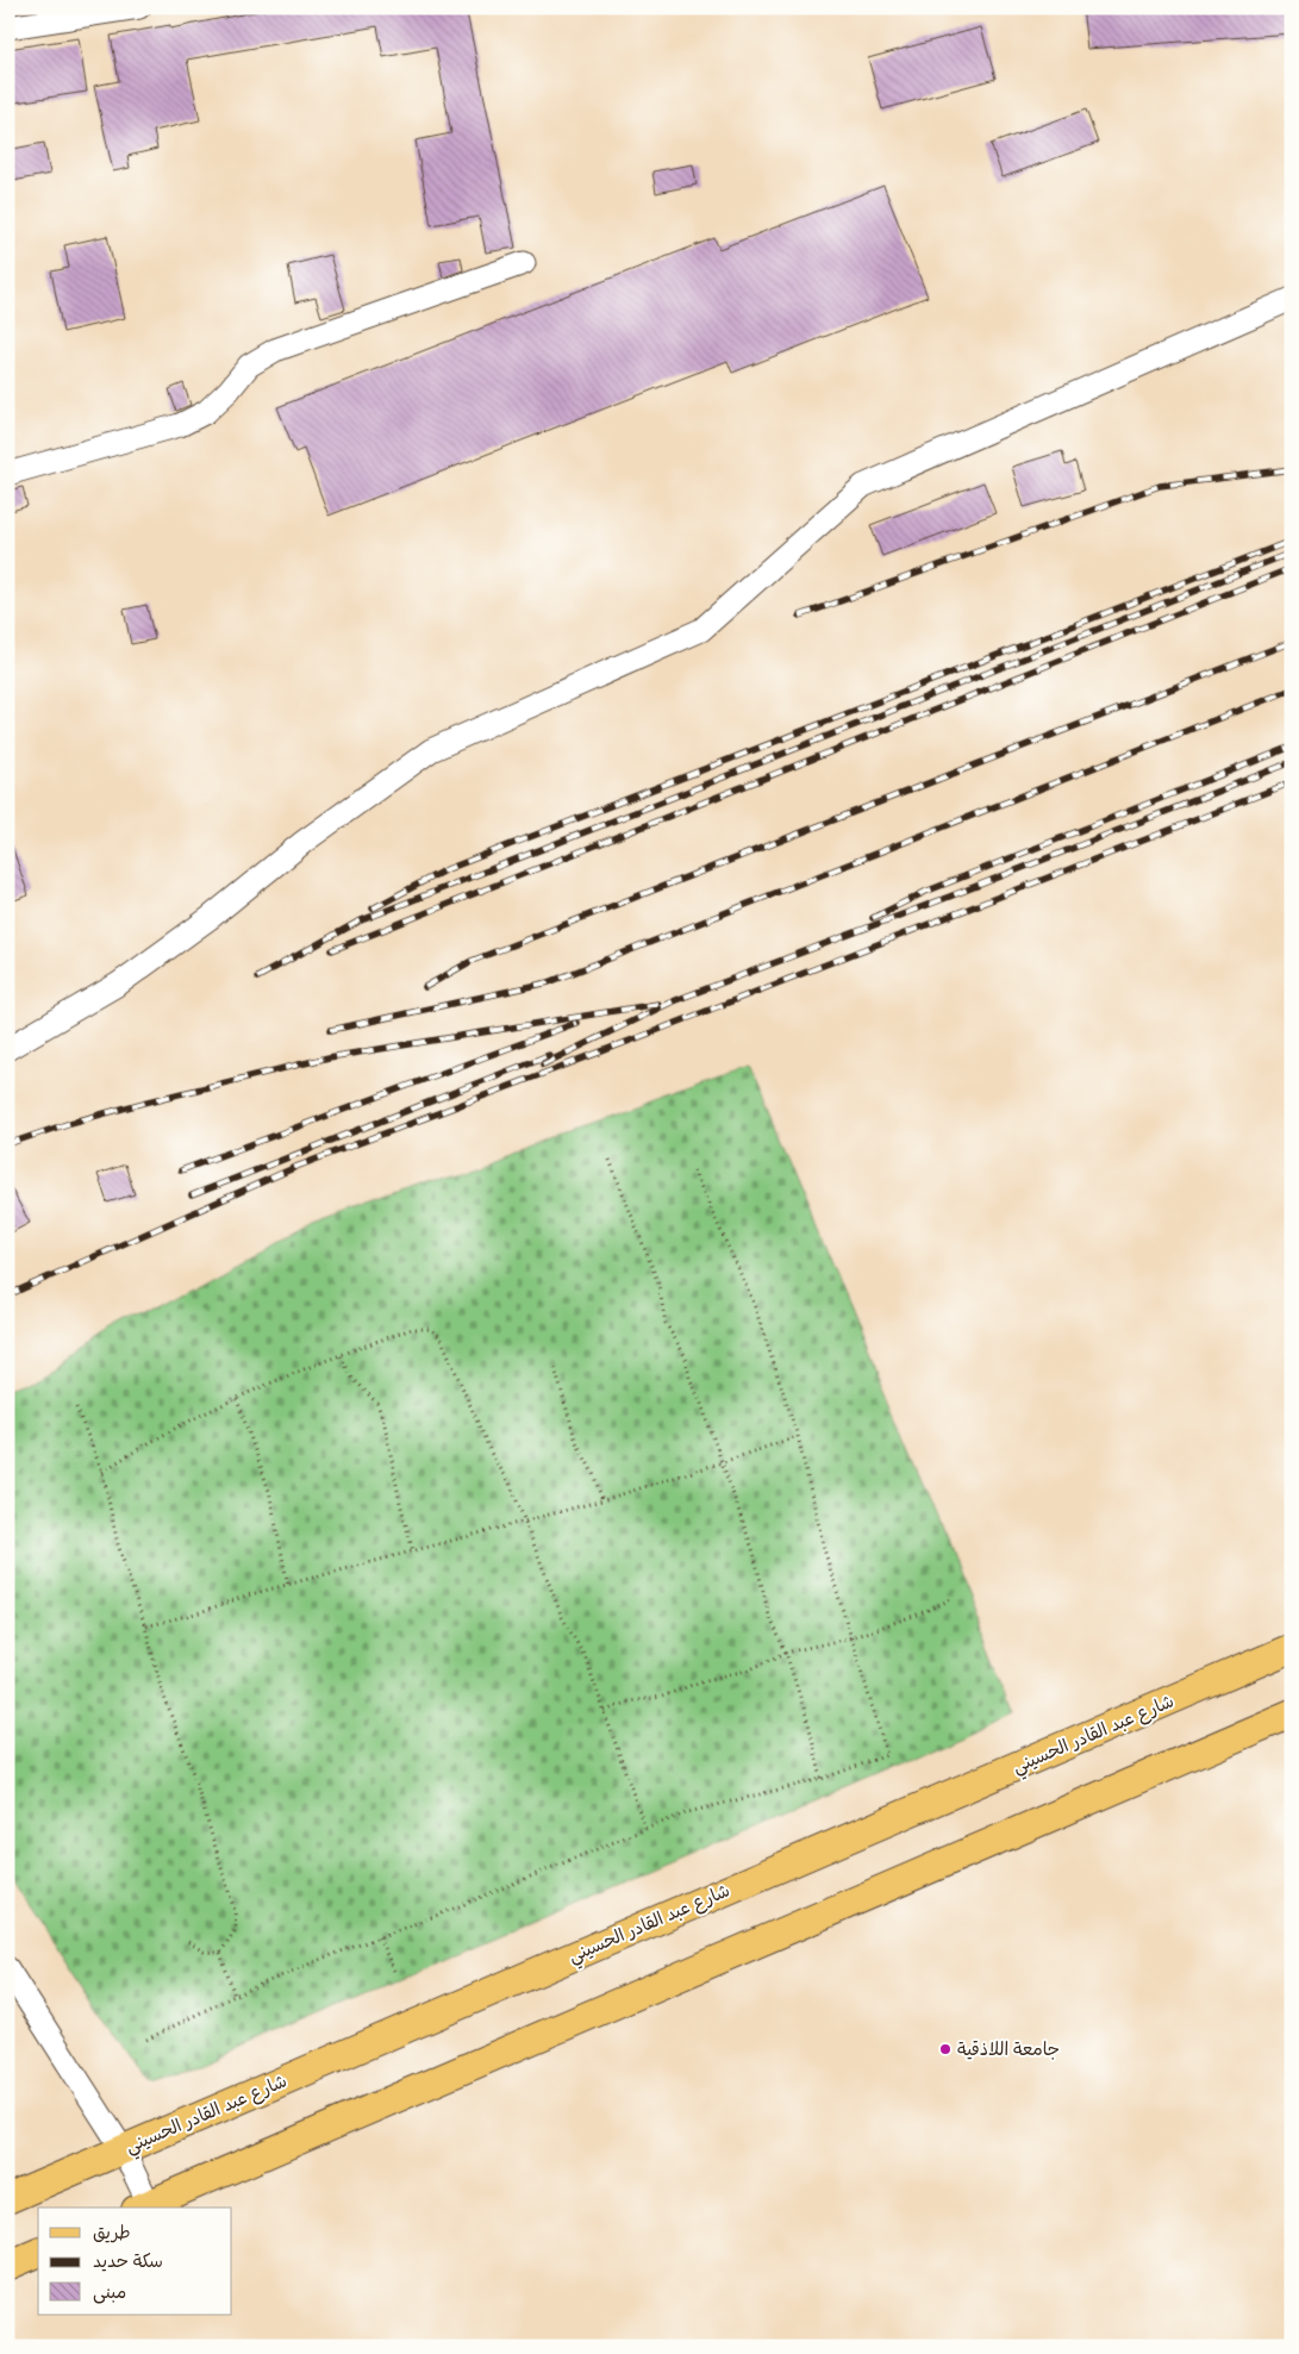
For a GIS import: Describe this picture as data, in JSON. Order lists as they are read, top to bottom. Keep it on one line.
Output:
{"streets":{"main road":["شارع عبد القادر الحسيني"]},"places":["جامعة اللاذقية"],"legend":["طريق","سكة حديد","مبنى"]}
